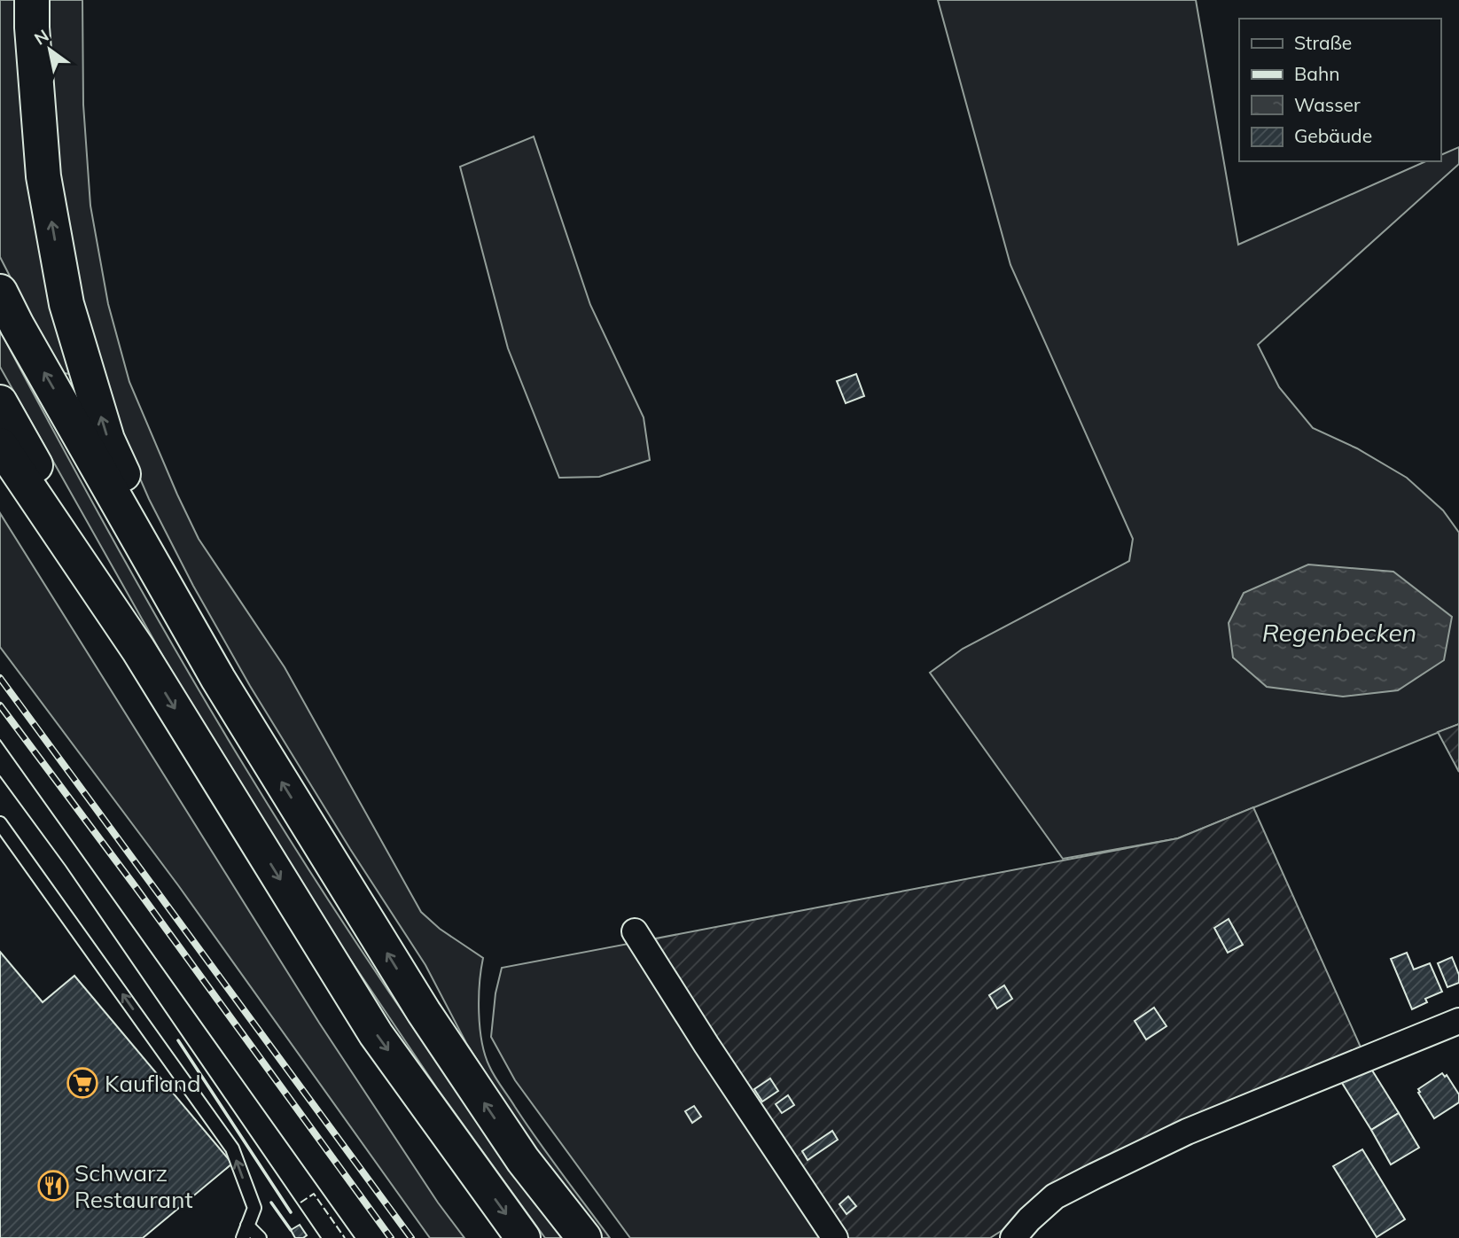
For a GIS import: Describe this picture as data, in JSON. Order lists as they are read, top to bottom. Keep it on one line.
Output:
{"water":["Regenbecken"],"places":{"supermarket":["Kaufland"],"restaurant":["Schwarz Restaurant"]},"legend":["Straße","Bahn","Wasser","Gebäude"],"north":"top left"}
